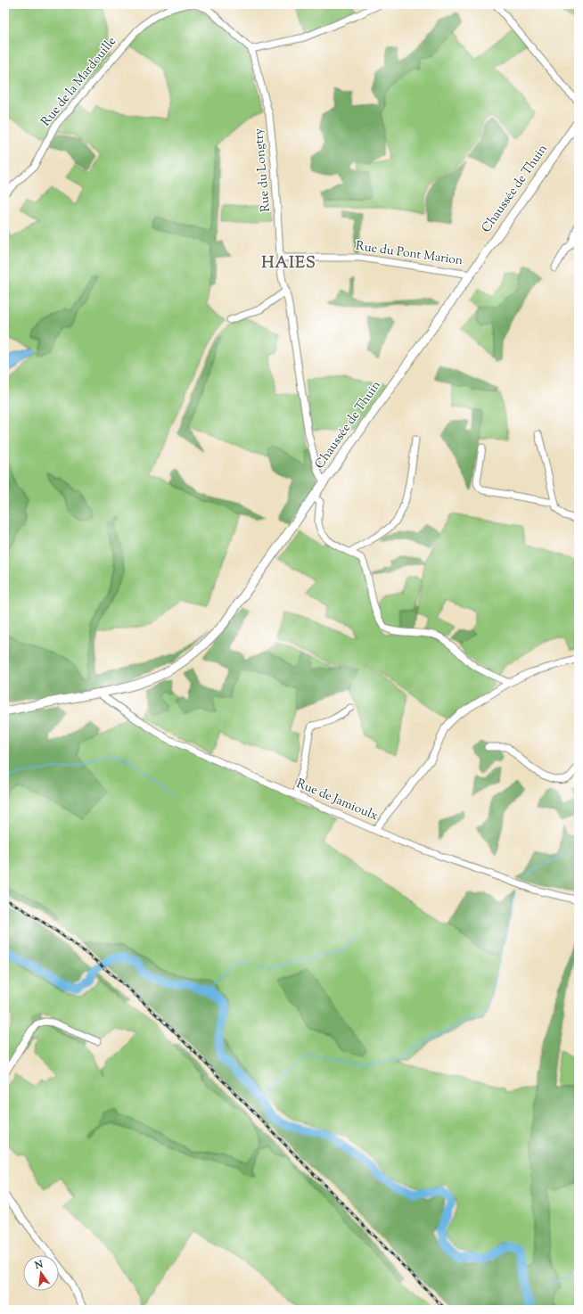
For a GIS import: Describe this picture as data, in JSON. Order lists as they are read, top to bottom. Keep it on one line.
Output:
{"streets":{"main road":["Chaussée de Thuin"],"street":["Rue de la Mardouille","Rue du Longtry","Rue du Pont Marion","Rue de Jamioulx"]},"crossings":[["Rue de la Mardouille","Rue du Longtry"],["Rue du Longtry","Chaussée de Thuin"],["Rue du Longtry","Rue du Pont Marion"],["Chaussée de Thuin","Rue du Pont Marion"],["Chaussée de Thuin","Rue de Jamioulx"]],"districts":["HAIES"],"north":"top"}
